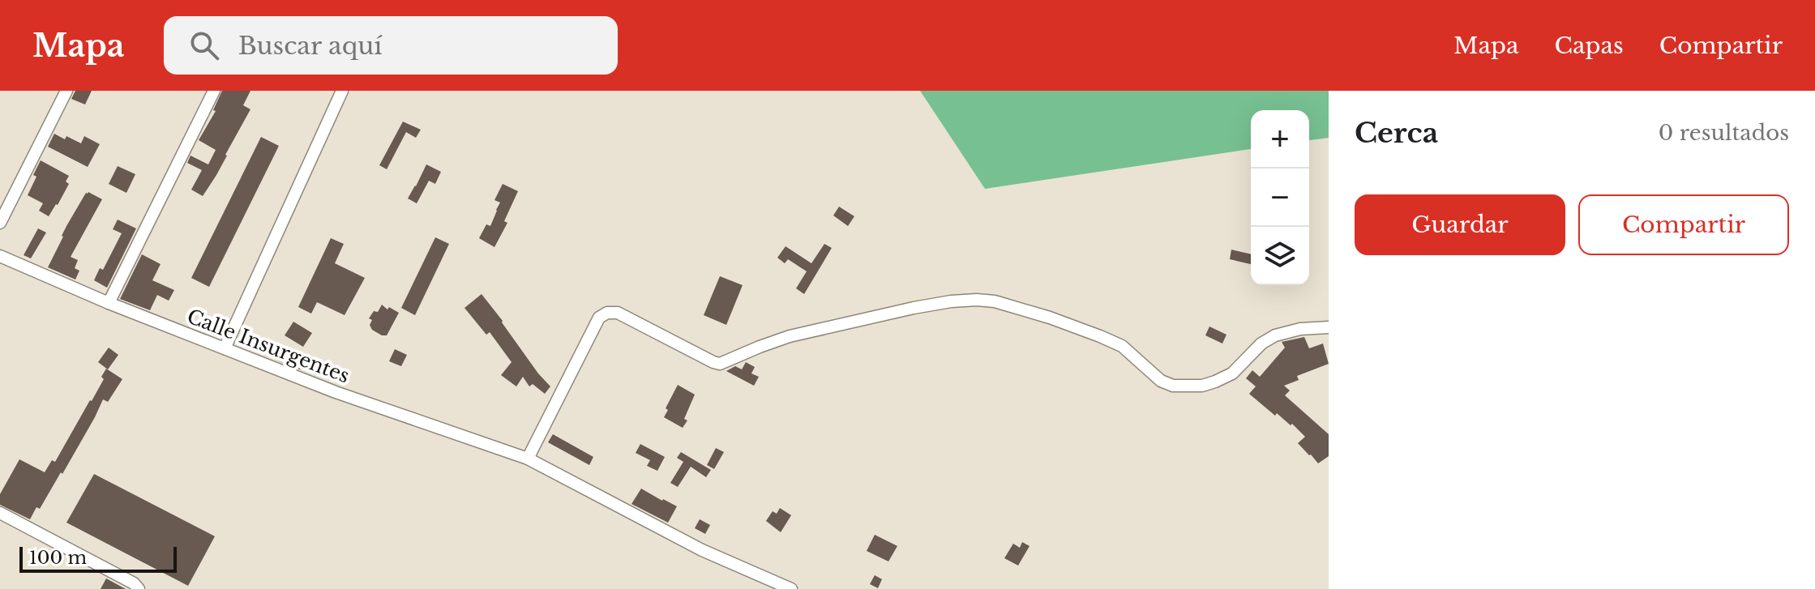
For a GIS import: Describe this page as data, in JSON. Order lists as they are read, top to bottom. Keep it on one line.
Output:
{"streets":{"street":["Calle Insurgentes"]},"scale_bar":"100 m","page":{"header":"Mapa","search":"Buscar aquí","nav":["Mapa","Capas","Compartir"],"heading":["Cerca","0 resultados"],"map_buttons":["+","−"],"buttons":["Guardar","Compartir"],"scale":"100 m"}}
